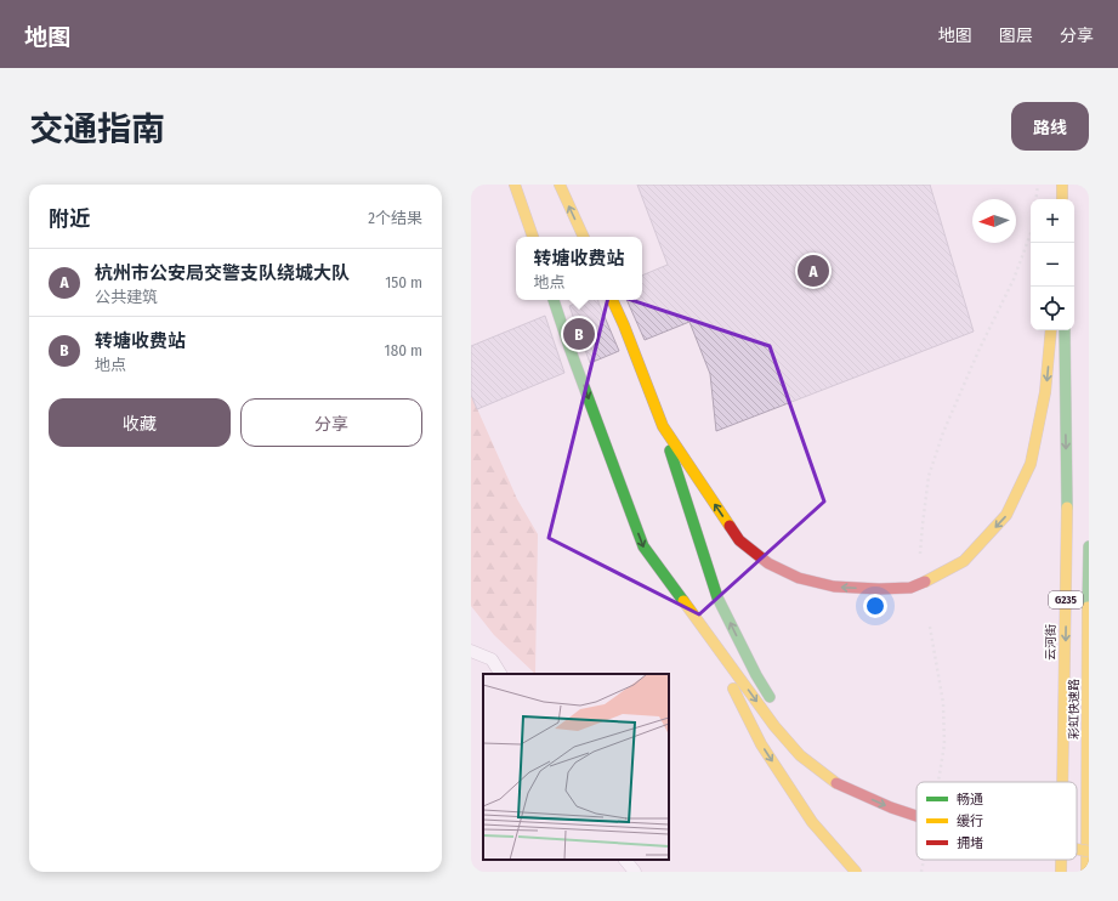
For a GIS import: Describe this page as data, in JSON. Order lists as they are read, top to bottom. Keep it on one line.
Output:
{"streets":{"highway":["G235","云河街","彩虹快速路"]},"one_way":["云河街"],"legend":["畅通","缓行","拥堵"],"north":"left","page":{"header":"地图","nav":["地图","图层","分享"],"title":"交通指南","buttons":["路线",["收藏","分享"]],"heading":["附近","2个结果"],"map_buttons":["+","−"],"popup":["转塘收费站","地点"],"list":[{"mark":"A","name":"杭州市公安局交警支队绕城大队","note":"公共建筑","value":"150 m"},{"mark":"B","name":"转塘收费站","note":"地点","value":"180 m"}],"pins":["A","B"]}}
